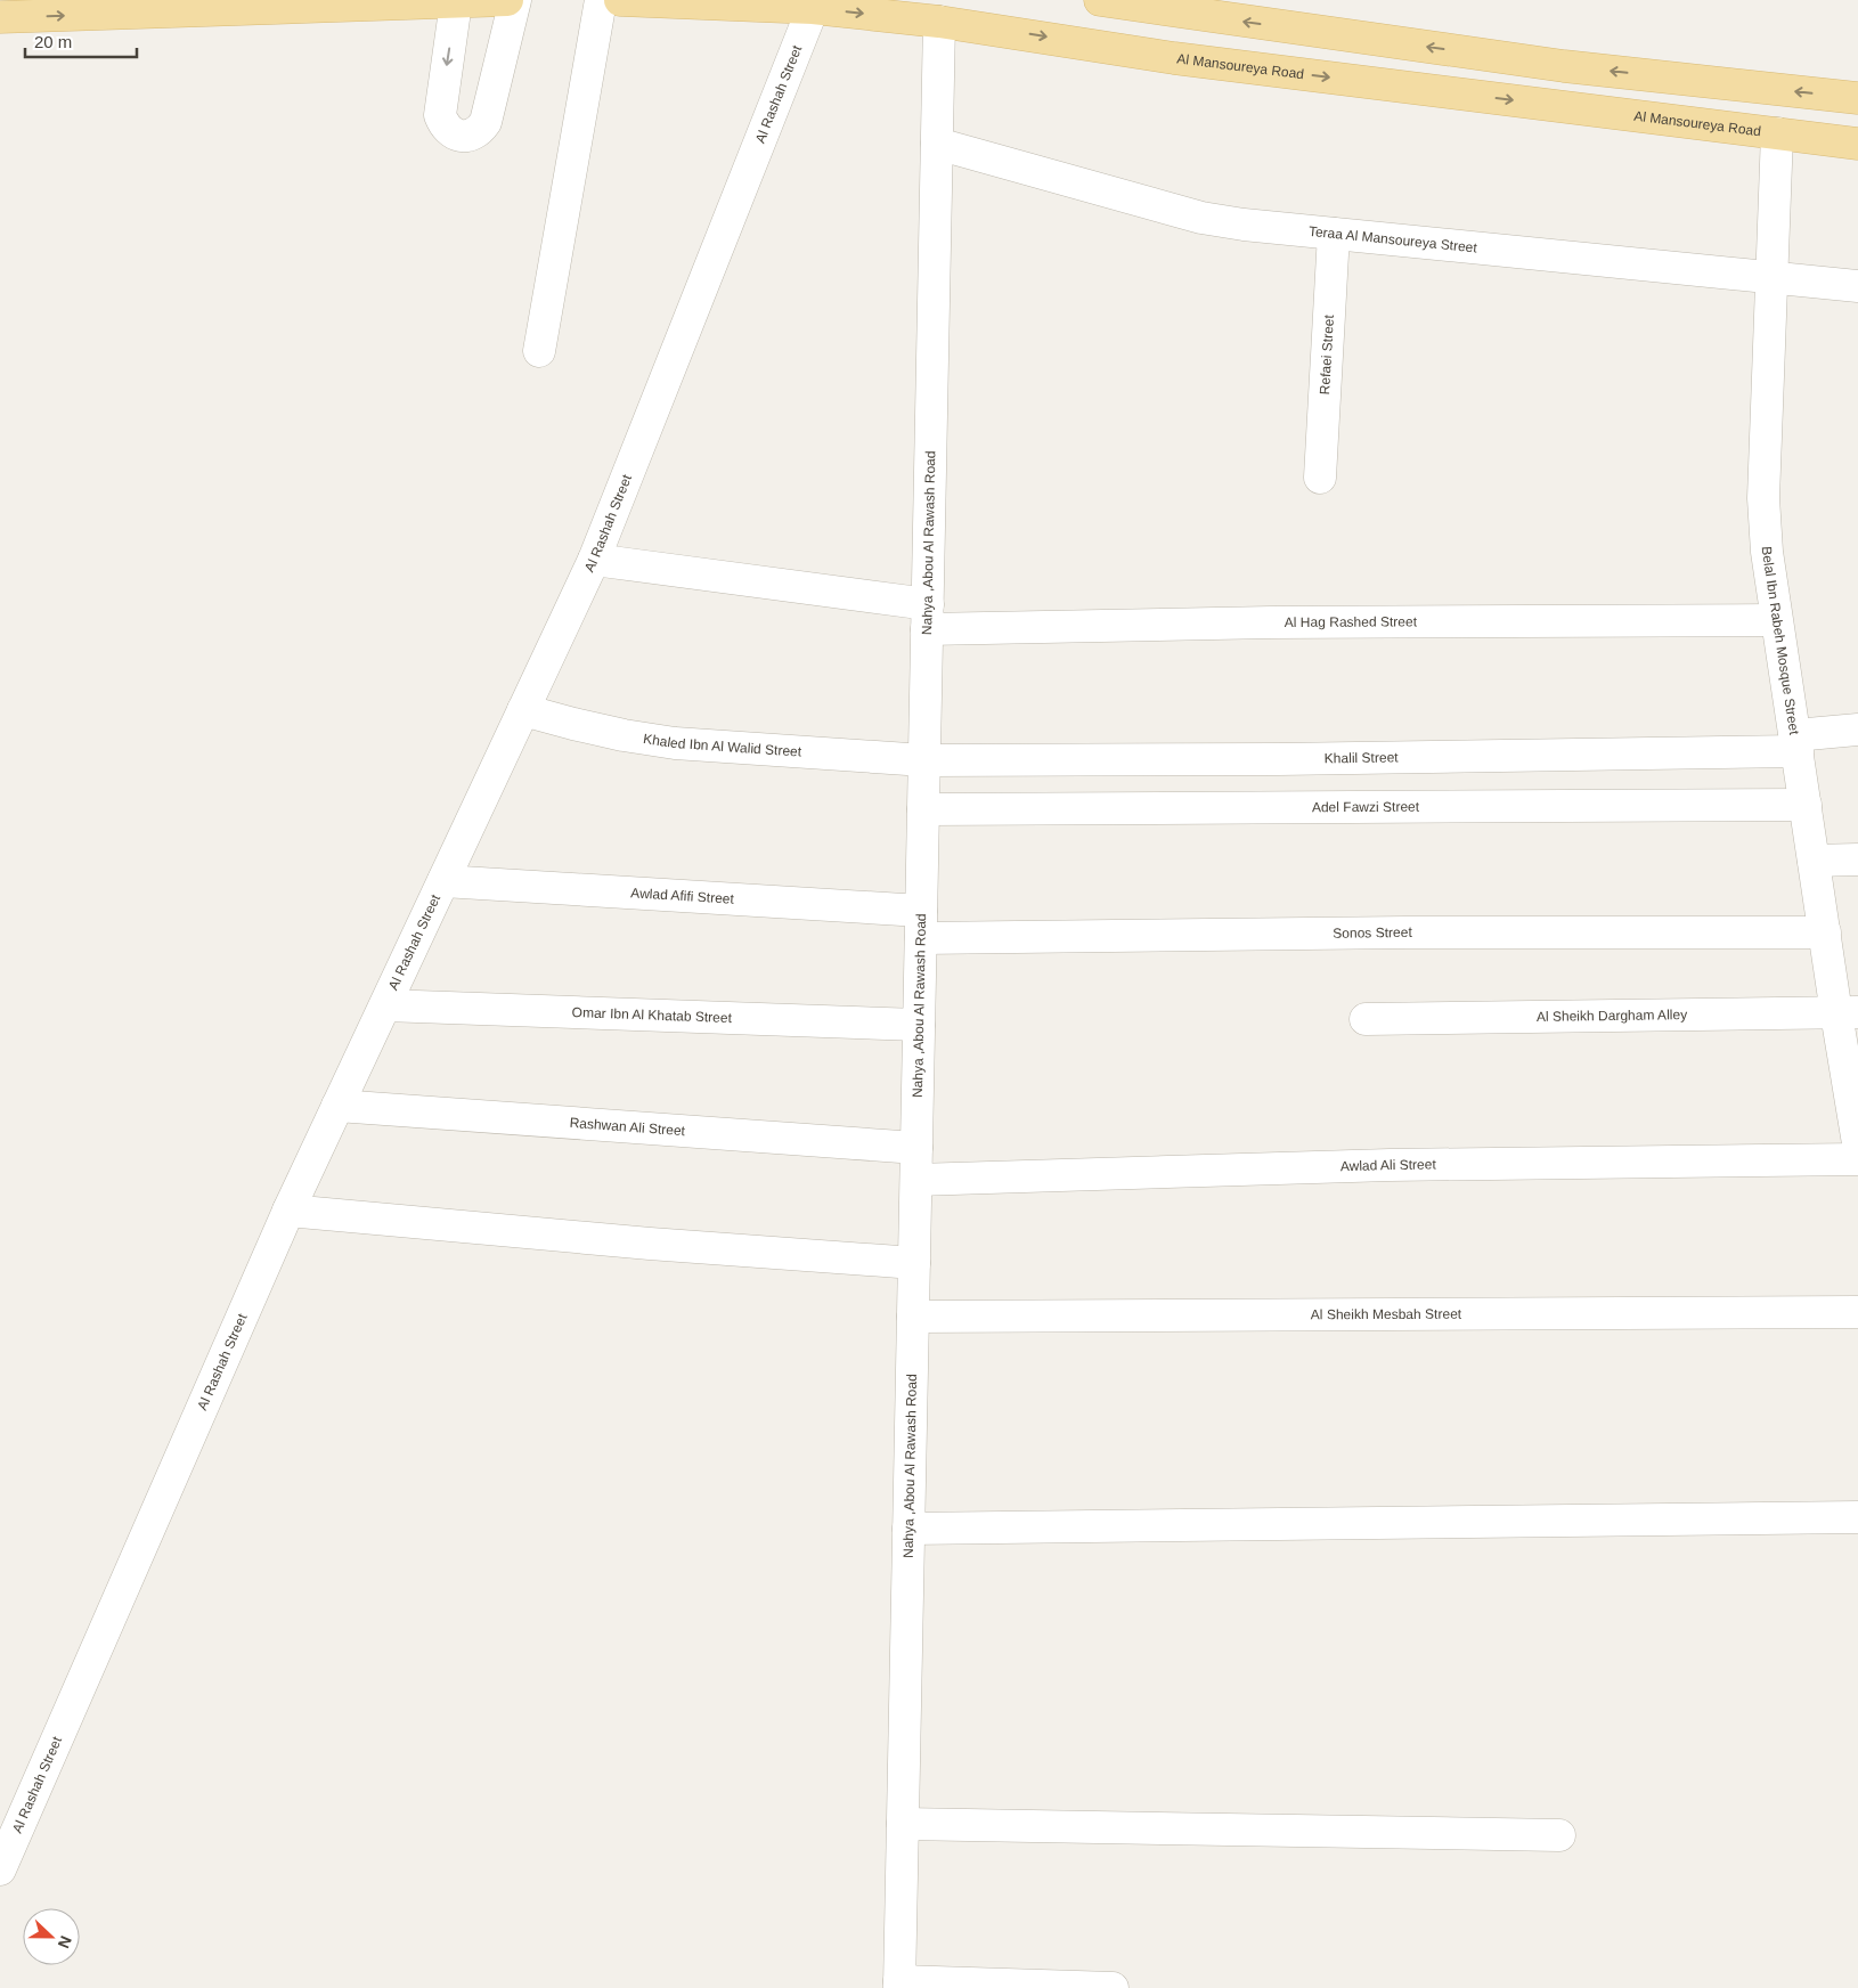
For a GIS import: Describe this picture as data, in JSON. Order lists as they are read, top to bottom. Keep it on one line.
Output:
{"streets":{"main road":["Al Mansoureya Road"],"street":["Al Rashah Street","Teraa Al Mansoureya Street","Refaei Street","Nahya ,Abou Al Rawash Road","Al Hag Rashed Street","Belal Ibn Rabeh Mosque Street","Khaled Ibn Al Walid Street","Khalil Street","Adel Fawzi Street","Awlad Afifi Street","Sonos Street","Omar Ibn Al Khatab Street","Al Sheikh Dargham Alley","Rashwan Ali Street","Awlad Ali Street","Al Sheikh Mesbah Street"]},"crossings":[["Al Mansoureya Road","Al Rashah Street"],["Al Mansoureya Road","Nahya ,Abou Al Rawash Road"],["Al Mansoureya Road","Belal Ibn Rabeh Mosque Street"],["Al Rashah Street","Al Hag Rashed Street"],["Al Rashah Street","Khaled Ibn Al Walid Street"],["Al Rashah Street","Awlad Afifi Street"],["Al Rashah Street","Omar Ibn Al Khatab Street"],["Al Rashah Street","Rashwan Ali Street"],["Teraa Al Mansoureya Street","Refaei Street"],["Teraa Al Mansoureya Street","Nahya ,Abou Al Rawash Road"],["Teraa Al Mansoureya Street","Belal Ibn Rabeh Mosque Street"],["Nahya ,Abou Al Rawash Road","Al Hag Rashed Street"],["Nahya ,Abou Al Rawash Road","Khaled Ibn Al Walid Street"],["Nahya ,Abou Al Rawash Road","Khalil Street"],["Nahya ,Abou Al Rawash Road","Adel Fawzi Street"],["Nahya ,Abou Al Rawash Road","Awlad Afifi Street"],["Nahya ,Abou Al Rawash Road","Sonos Street"],["Nahya ,Abou Al Rawash Road","Omar Ibn Al Khatab Street"],["Nahya ,Abou Al Rawash Road","Rashwan Ali Street"],["Nahya ,Abou Al Rawash Road","Awlad Ali Street"],["Nahya ,Abou Al Rawash Road","Al Sheikh Mesbah Street"],["Al Hag Rashed Street","Belal Ibn Rabeh Mosque Street"],["Belal Ibn Rabeh Mosque Street","Khalil Street"],["Belal Ibn Rabeh Mosque Street","Adel Fawzi Street"],["Belal Ibn Rabeh Mosque Street","Sonos Street"],["Belal Ibn Rabeh Mosque Street","Al Sheikh Dargham Alley"],["Khaled Ibn Al Walid Street","Khalil Street"],["Awlad Afifi Street","Sonos Street"]],"scale_bar":"20 m","north":"right"}
